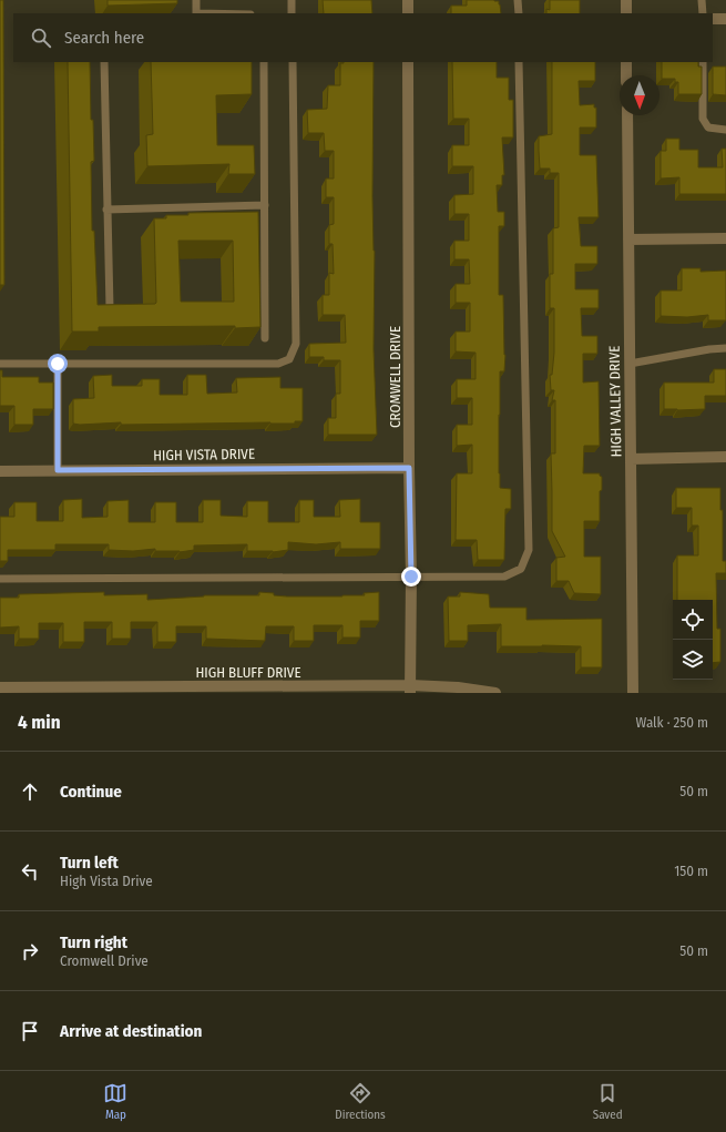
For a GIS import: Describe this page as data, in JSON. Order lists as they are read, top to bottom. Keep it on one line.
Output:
{"streets":{"street":["CROMWELL DRIVE","HIGH VALLEY DRIVE","HIGH VISTA DRIVE","HIGH BLUFF DRIVE"]},"crossings":[["CROMWELL DRIVE","HIGH VISTA DRIVE"],["CROMWELL DRIVE","HIGH BLUFF DRIVE"]],"north":"bottom","page":{"search":"Search here","heading":["4 min","Walk · 250 m"],"list":[["Continue","50 m"],["Turn left","High Vista Drive","150 m"],["Turn right","Cromwell Drive","50 m"],"Arrive at destination"],"nav":["Map","Directions","Saved"]}}
